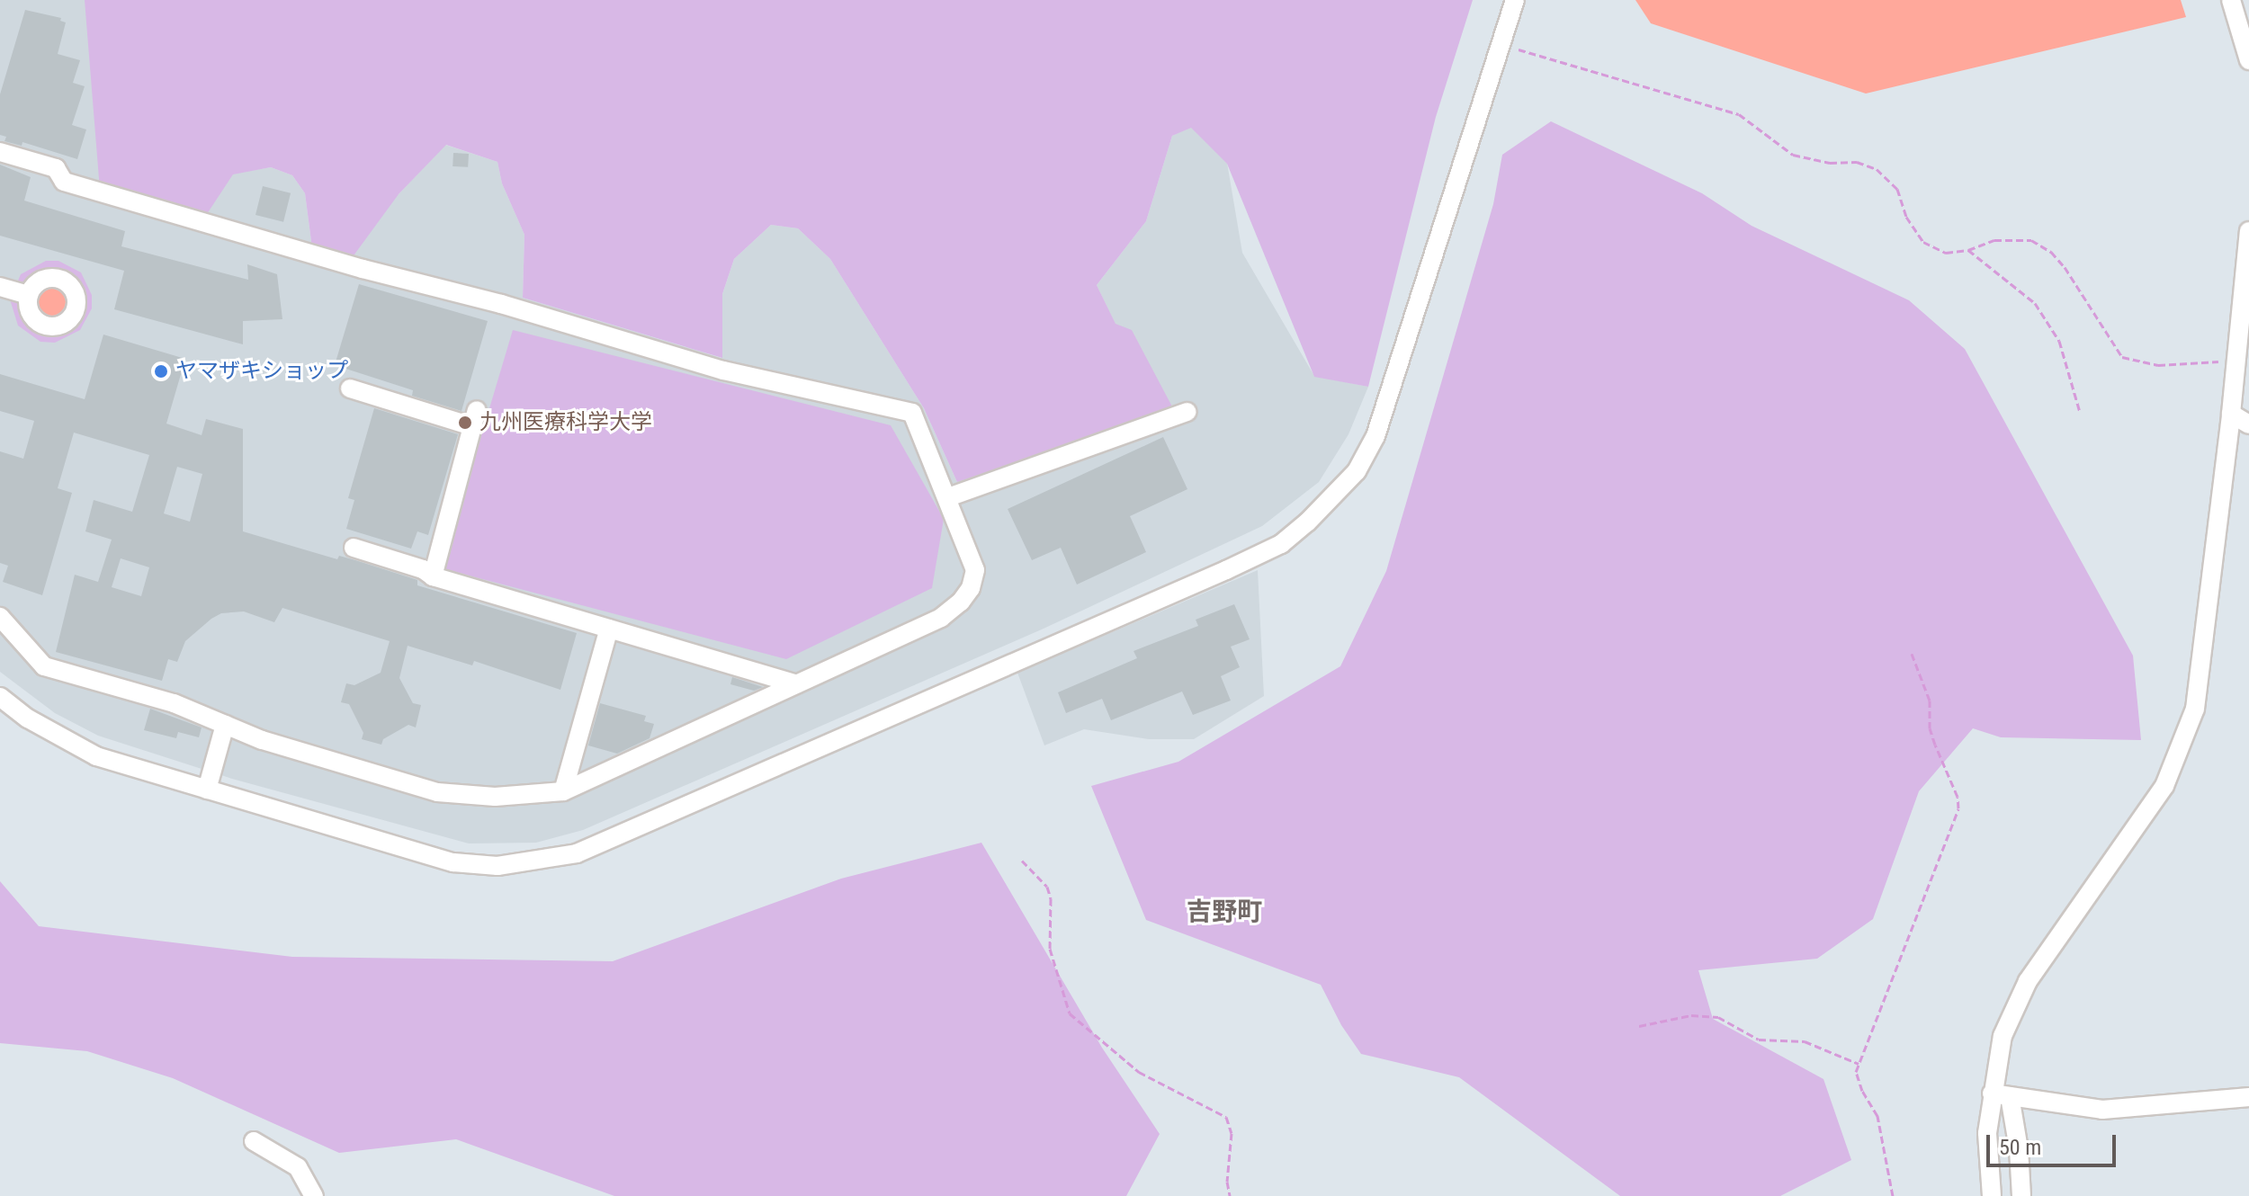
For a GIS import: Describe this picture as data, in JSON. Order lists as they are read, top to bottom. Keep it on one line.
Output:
{"districts":["吉野町"],"places":["ヤマザキショップ","九州医療科学大学"],"scale_bar":"50 m"}
